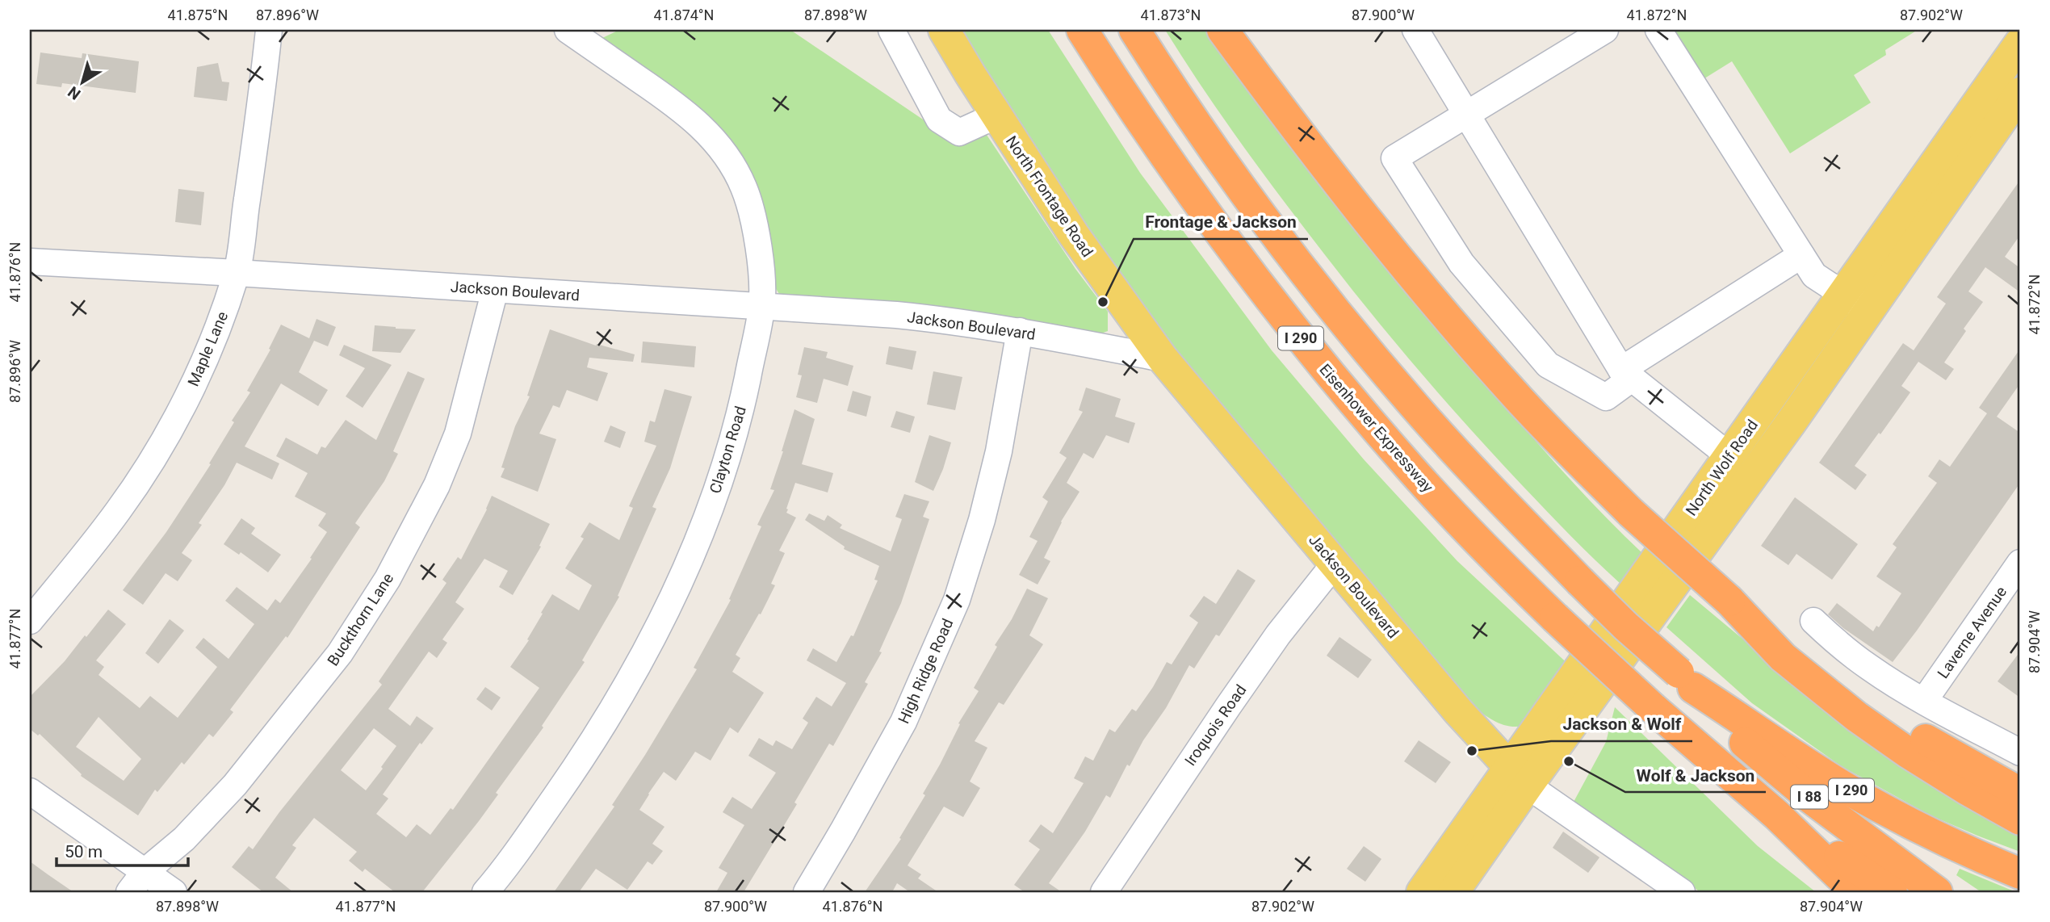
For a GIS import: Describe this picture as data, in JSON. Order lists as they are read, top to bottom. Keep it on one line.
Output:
{"streets":{"highway":["I 290","Eisenhower Expressway","I 88"],"main road":["North Frontage Road","Jackson Boulevard","North Wolf Road"],"street":["Maple Lane","Clayton Road","Buckthorn Lane","Laverne Avenue","High Ridge Road","Iroquois Road"]},"crossings":[["North Frontage Road","Jackson Boulevard"],["Jackson Boulevard","Maple Lane"],["Jackson Boulevard","Clayton Road"],["Jackson Boulevard","North Wolf Road"],["Jackson Boulevard","Buckthorn Lane"],["Jackson Boulevard","High Ridge Road"],["Jackson Boulevard","Iroquois Road"],["I 290","Eisenhower Expressway"],["I 290","I 88"],["Eisenhower Expressway","I 88"]],"places":["Frontage & Jackson","Jackson & Wolf","Wolf & Jackson"],"scale_bar":"50 m","north":"bottom left","coordinates":["41.875°N","87.896°W","41.874°N","87.898°W","41.873°N","87.900°W","41.872°N","87.902°W","41.876°N","41.877°N","87.904°W"]}
